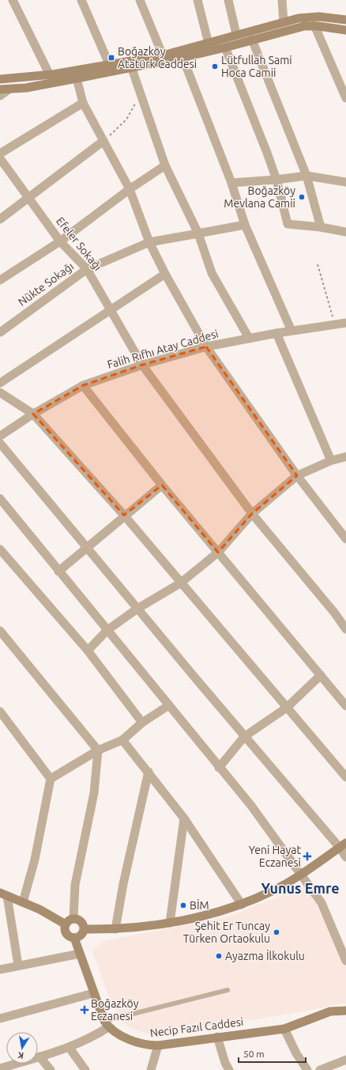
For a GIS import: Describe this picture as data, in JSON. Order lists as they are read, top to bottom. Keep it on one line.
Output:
{"streets":{"main road":["Necip Fazıl Caddesi"],"street":["Efeler Sokağı","Nükte Sokağı","Falih Rıfhı Atay Caddesi"]},"crossings":[["Efeler Sokağı","Nükte Sokağı"],["Efeler Sokağı","Falih Rıfhı Atay Caddesi"]],"districts":["Yunus Emre"],"places":{"transit":["Boğazköy Atatürk Caddesi"],"other":["Lütfullah Sami Hoca Camii","Boğazköy Mevlana Camii","BİM","Şehit Er Tuncay Türken Ortaokulu","Ayazma İlkokulu"],"health":["Yeni Hayat Eczanesi","Boğazköy Eczanesi"]},"scale_bar":"50 m","north":"bottom"}
